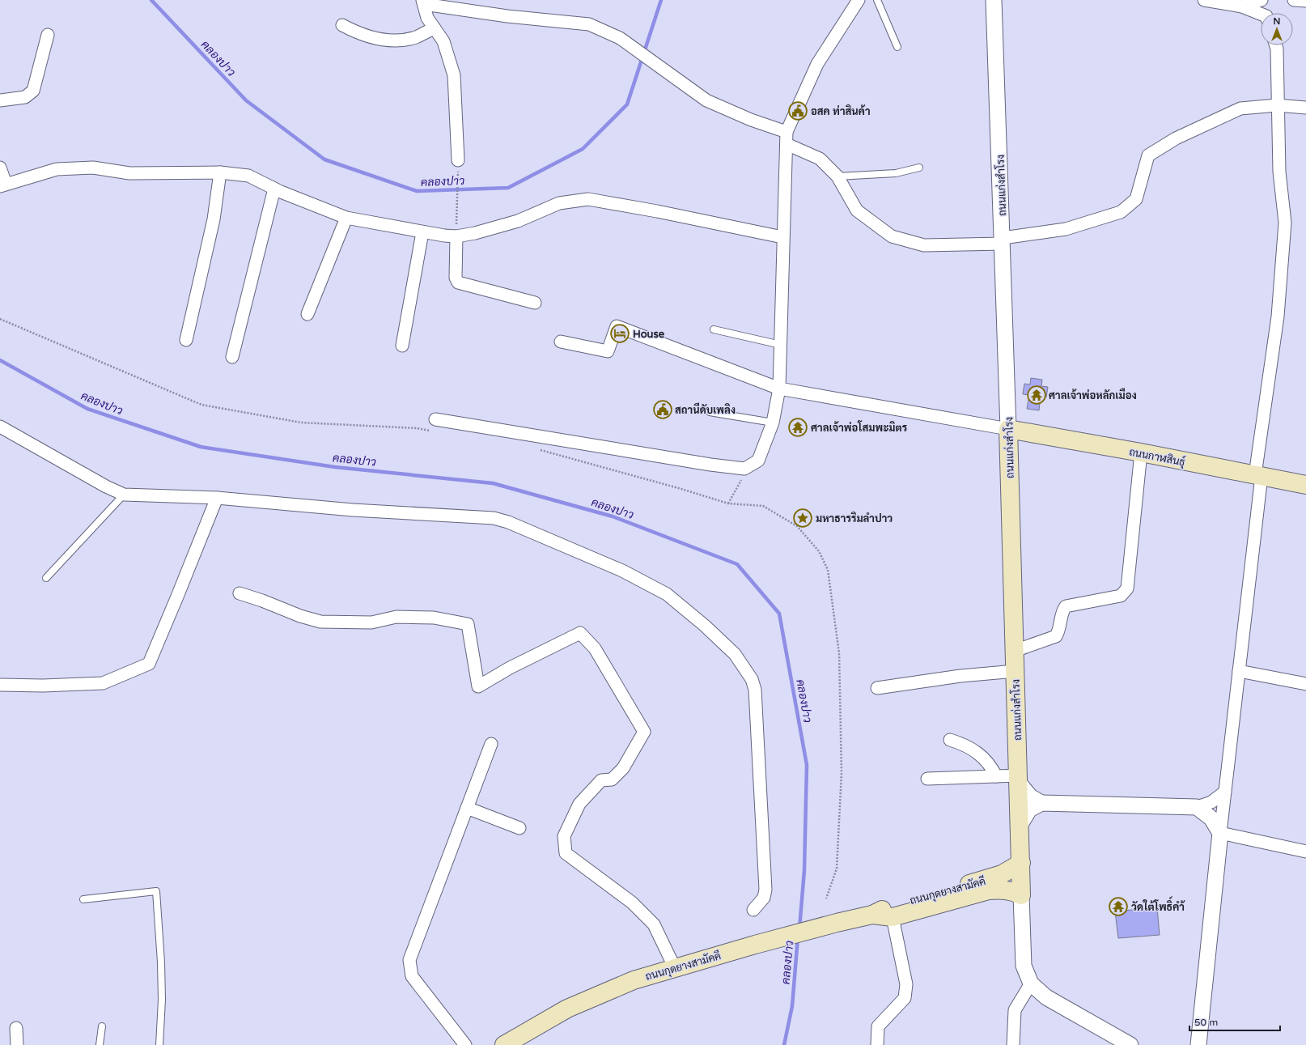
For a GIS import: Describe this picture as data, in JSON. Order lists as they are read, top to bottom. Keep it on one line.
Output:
{"streets":{"main road":["ถนนแก่งสำโรง","ถนนกาฬสินธุ์","ถนนกุดยางสามัคคี"]},"crossings":[["ถนนแก่งสำโรง","ถนนกาฬสินธุ์"],["ถนนแก่งสำโรง","ถนนกุดยางสามัคคี"]],"water":["คลองปาว"],"places":{"public building":["อสค ท่าสินค้า","สถานีดับเพลิง"],"hotel":["House"],"temple":["ศาลเจ้าพ่อหลักเมือง","ศาลเจ้าพ่อโสมพะมิตร","วัดใต้โพธิ์คำ้"],"place":["มหาธารริมลำปาว"]},"scale_bar":"50 m","north":"top"}
